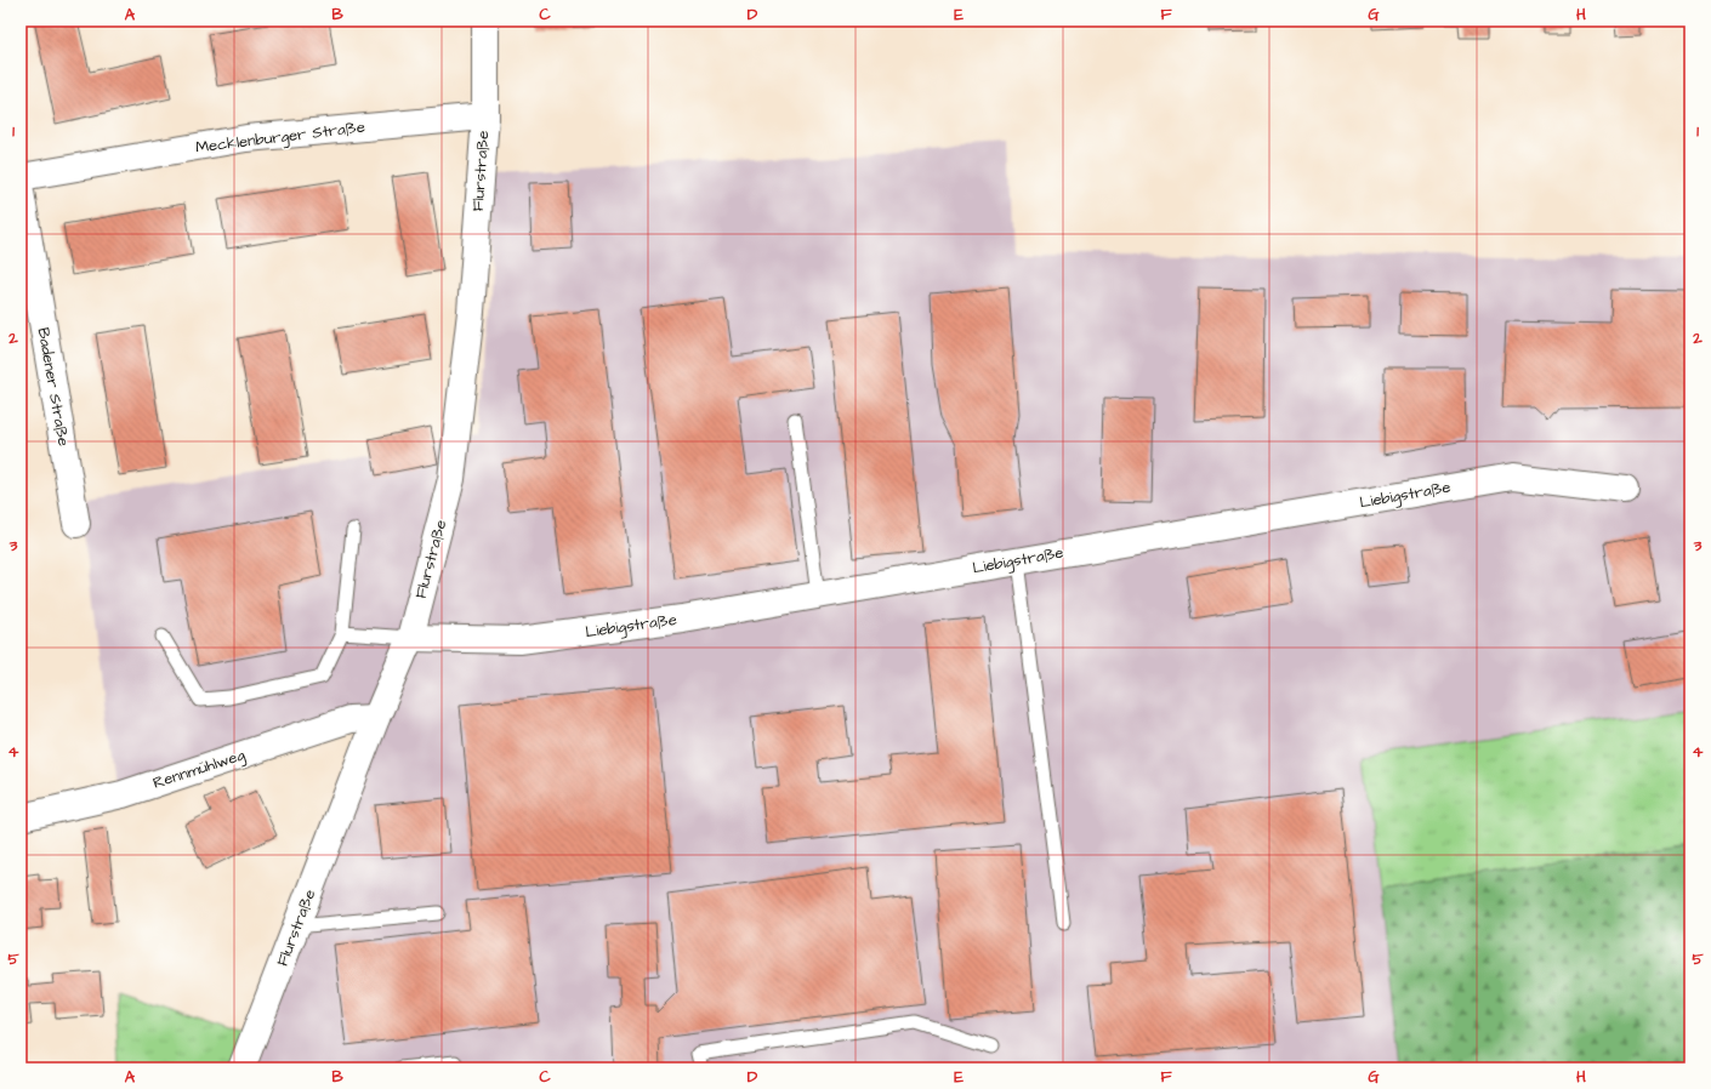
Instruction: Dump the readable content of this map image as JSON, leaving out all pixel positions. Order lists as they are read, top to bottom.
{
  "streets": {
    "street": [
      "Mecklenburger Straße",
      "Flurstraße",
      "Badener Straße",
      "Liebigstraße",
      "Rennmühlweg"
    ]
  },
  "crossings": [
    ["Mecklenburger Straße", "Flurstraße"],
    ["Flurstraße", "Liebigstraße"],
    ["Flurstraße", "Rennmühlweg"]
  ],
  "grid": {
    "columns": [
      "A",
      "B",
      "C",
      "D",
      "E",
      "F",
      "G",
      "H"
    ],
    "rows": [
      "1",
      "2",
      "3",
      "4",
      "5"
    ]
  }
}
